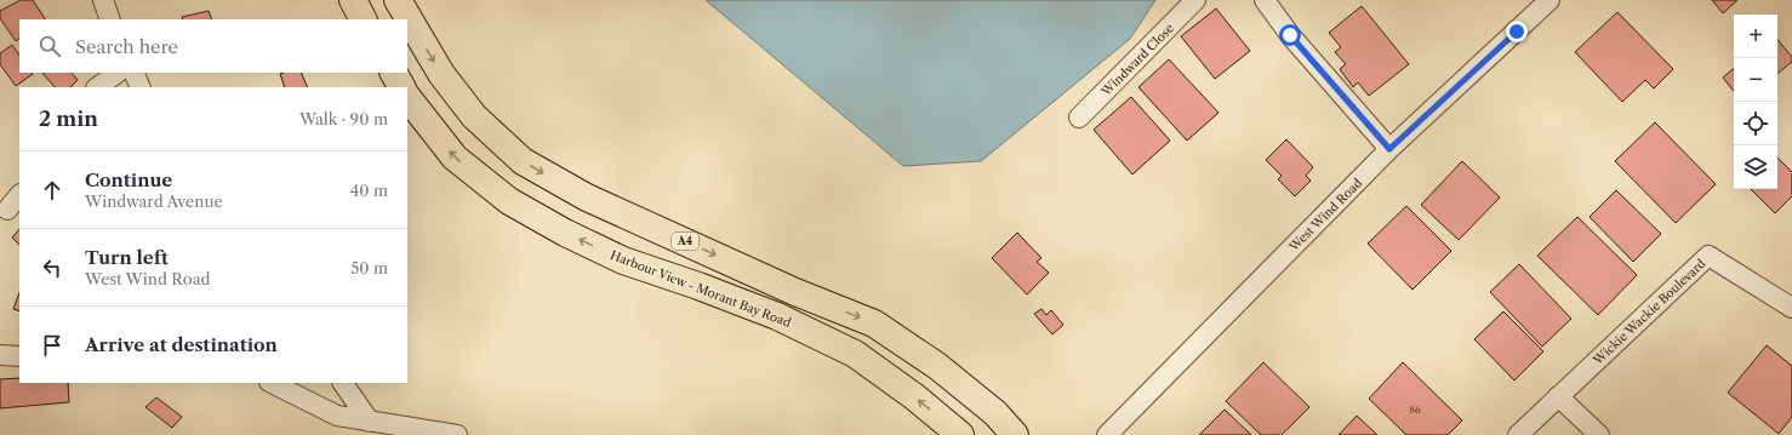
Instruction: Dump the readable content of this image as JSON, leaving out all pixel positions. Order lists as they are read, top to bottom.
{
  "streets": {
    "highway": ["A4", "Harbour View - Morant Bay Road"],
    "street": ["Windward Close", "West Wind Road", "Wickie Wackie Boulevard"]
  },
  "house_numbers": ["86"],
  "page": {
    "map_buttons": ["+", "−"],
    "search": "Search here",
    "heading": ["2 min", "Walk · 90 m"],
    "list": [
      ["Continue", "Windward Avenue", "40 m"],
      ["Turn left", "West Wind Road", "50 m"],
      "Arrive at destination"
    ]
  }
}
